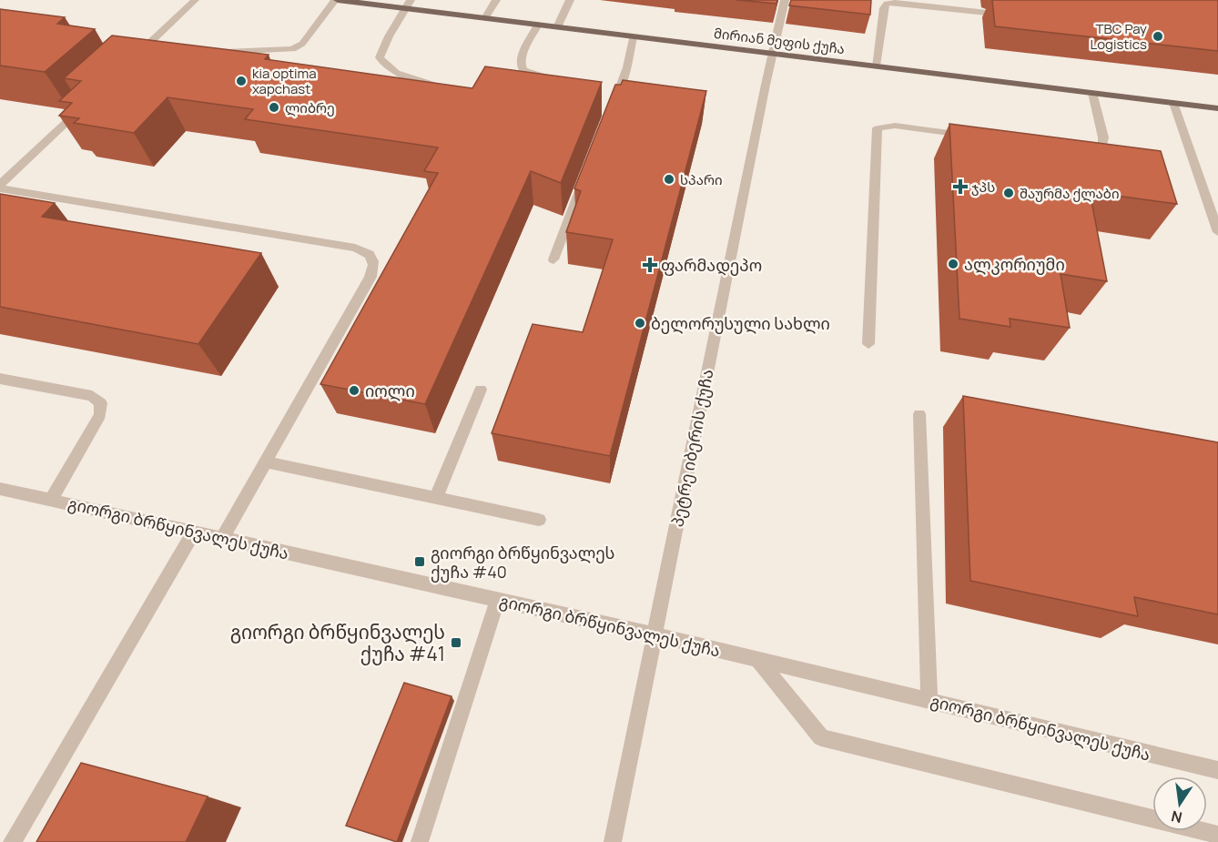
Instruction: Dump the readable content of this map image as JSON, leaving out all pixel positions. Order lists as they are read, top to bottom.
{
  "streets": {
    "main road": ["მირიან მეფის ქუჩა"],
    "street": ["პეტრე იბერის ქუჩა", "გიორგი ბრწყინვალეს ქუჩა"]
  },
  "crossings": [
    ["მირიან მეფის ქუჩა", "პეტრე იბერის ქუჩა"],
    ["პეტრე იბერის ქუჩა", "გიორგი ბრწყინვალეს ქუჩა"]
  ],
  "places": {
    "other": [
      "TBC Pay Logistics",
      "kia optima xapchast",
      "ლიბრე",
      "სპარი",
      "შაურმა ქლაბი",
      "ალკორიუმი",
      "ბელორუსული სახლი",
      "იოლი"
    ],
    "health": ["ჯპს", "ფარმადეპო"],
    "transit": ["გიორგი ბრწყინვალეს ქუჩა #40", "გიორგი ბრწყინვალეს ქუჩა #41"]
  },
  "north": "bottom"
}
